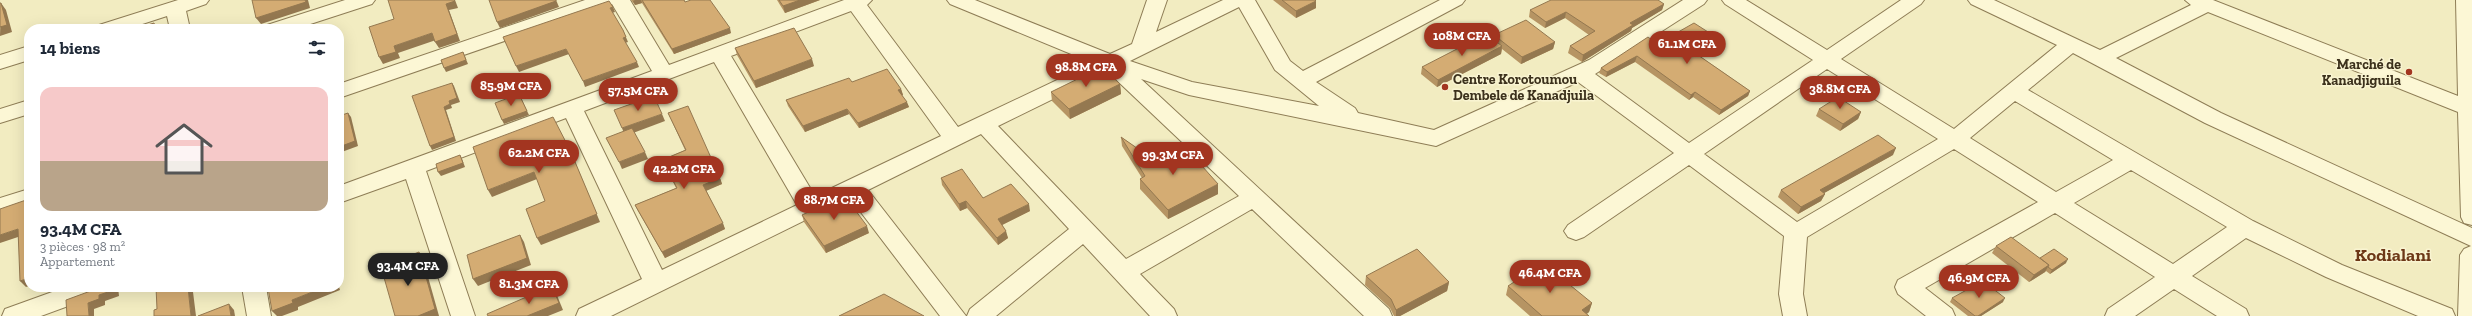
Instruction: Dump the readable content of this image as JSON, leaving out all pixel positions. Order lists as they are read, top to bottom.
{
  "districts": ["Kodialani"],
  "places": ["Marché de Kanadjiguila", "Centre Korotoumou Dembele de Kanadjuila"],
  "page": {
    "price": [
      "108M CFA",
      "61.1M CFA",
      "98.8M CFA",
      "85.9M CFA",
      "38.8M CFA",
      "57.5M CFA",
      "62.2M CFA",
      "99.3M CFA",
      "42.2M CFA",
      "88.7M CFA",
      "93.4M CFA",
      "46.4M CFA",
      "46.9M CFA",
      "81.3M CFA"
    ],
    "heading": "14 biens",
    "list": [
      {
        "name": "93.4M CFA",
        "note": "3 pièces · 98 m² · Appartement"
      }
    ]
  }
}
